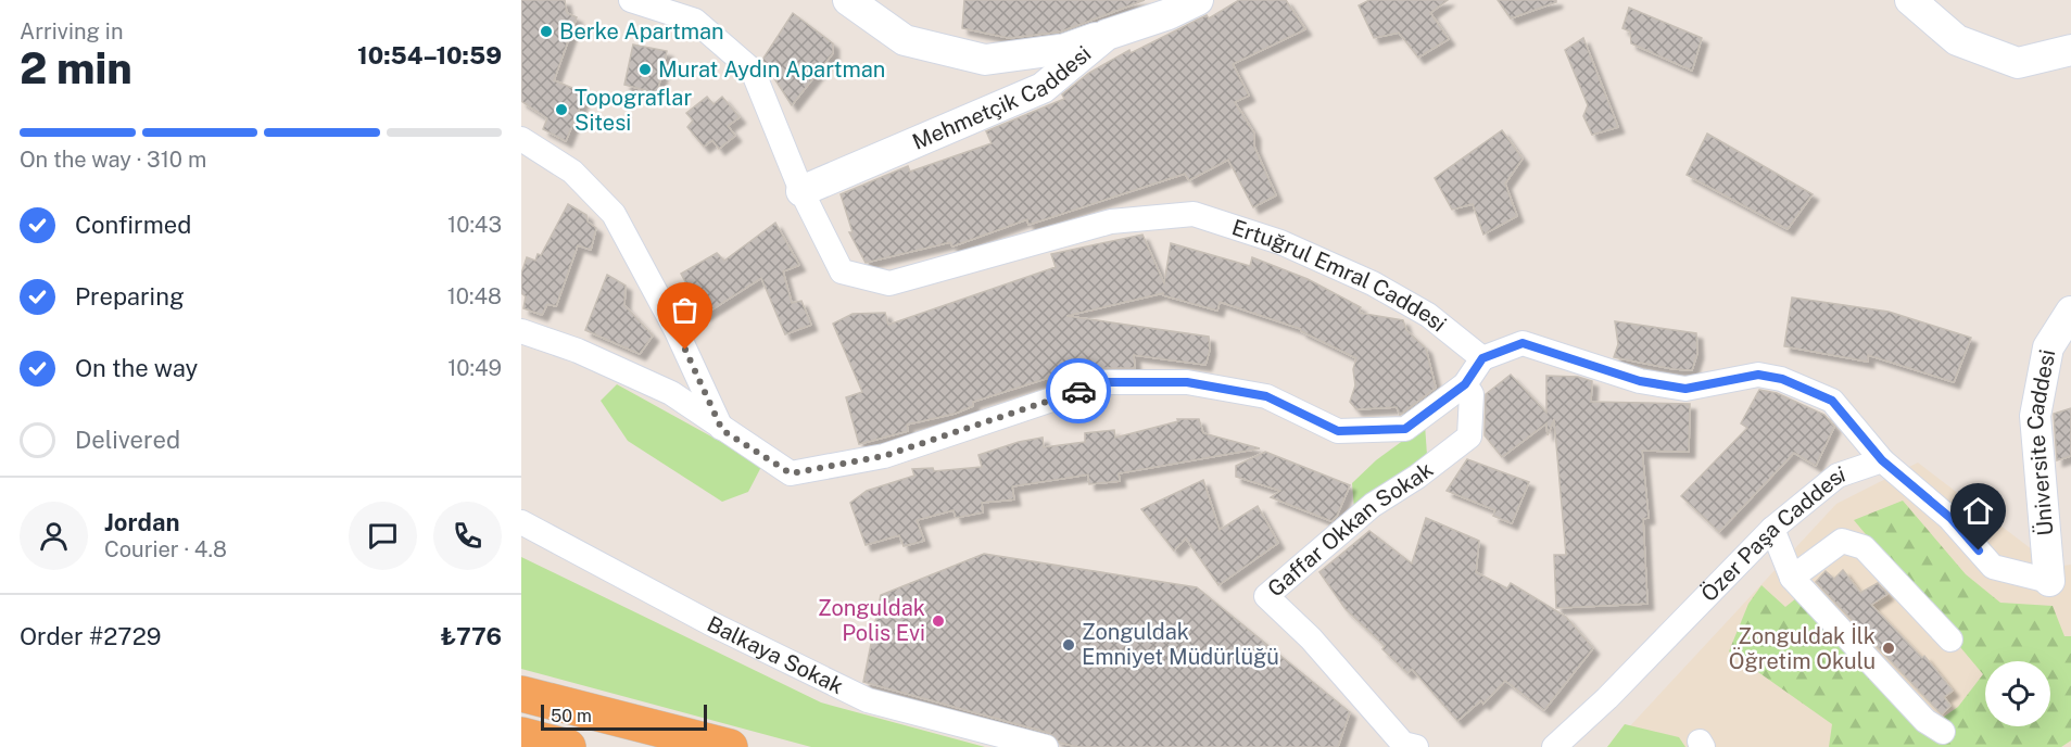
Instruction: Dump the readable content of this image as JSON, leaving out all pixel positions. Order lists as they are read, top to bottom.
{
  "streets": {
    "street": [
      "Mehmetçik Caddesi",
      "Ertuğrul Emral Caddesi",
      "Üniversite Caddesi",
      "Gaffar Okkan Sokak",
      "Özer Paşa Caddesi",
      "Balkaya Sokak"
    ]
  },
  "crossings": [
    ["Mehmetçik Caddesi", "Ertuğrul Emral Caddesi"]
  ],
  "places": [
    "Berke Apartman",
    "Murat Aydın Apartman",
    "Topograflar Sitesi",
    "Zonguldak Polis Evi",
    "Zonguldak Emniyet Müdürlüğü",
    "Zonguldak İlk Öğretim Okulu"
  ],
  "scale_bar": "50 m",
  "page": {
    "heading": ["2 min", "Arriving in", "10:54–10:59"],
    "panel": [
      "Jordan",
      "Courier · 4.8",
      "Order #2729",
      "₺776"
    ],
    "bar": "On the way · 310 m",
    "list": [
      ["Confirmed", "10:43"],
      ["Preparing", "10:48"],
      ["On the way", "10:49"],
      "Delivered"
    ],
    "scale": "50 m"
  }
}
